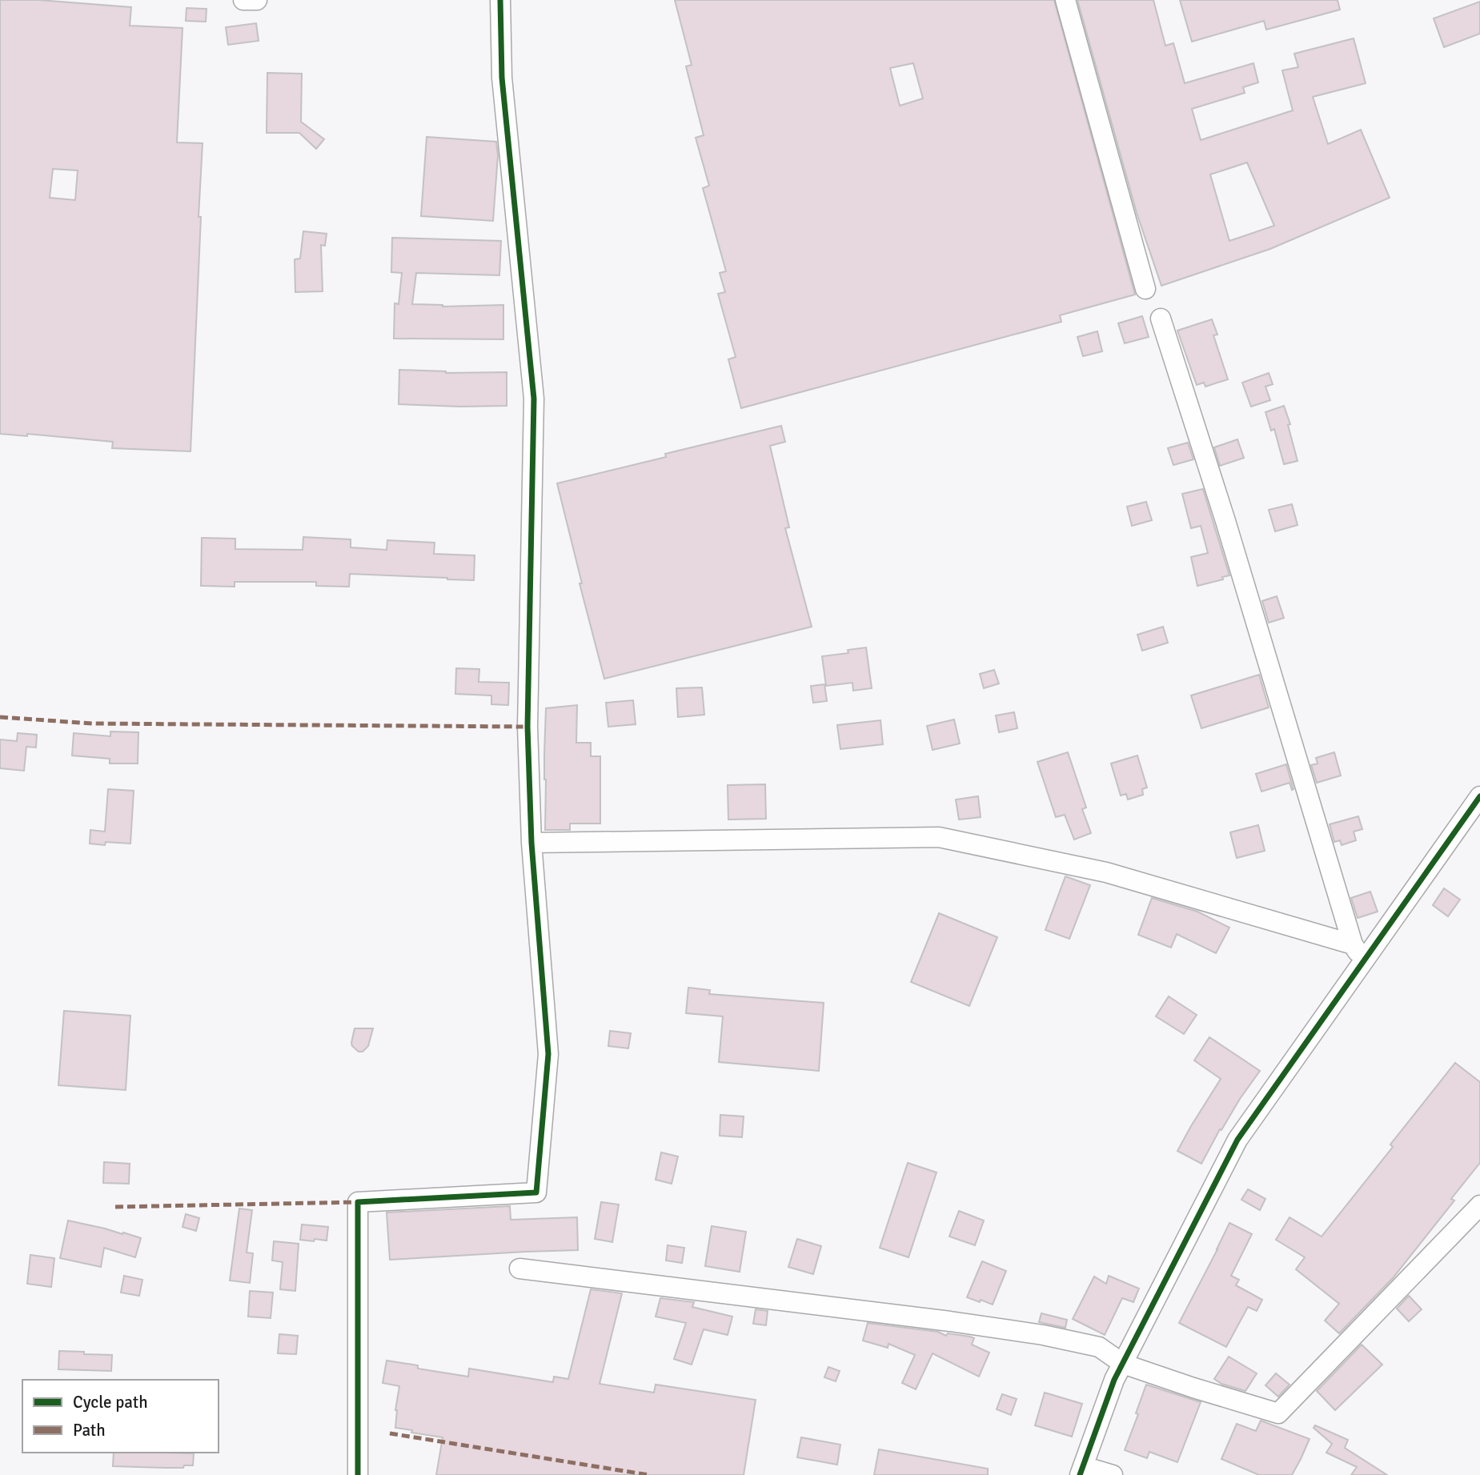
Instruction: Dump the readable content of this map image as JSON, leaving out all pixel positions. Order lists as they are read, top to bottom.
{
  "legend": ["Cycle path", "Path"]
}
